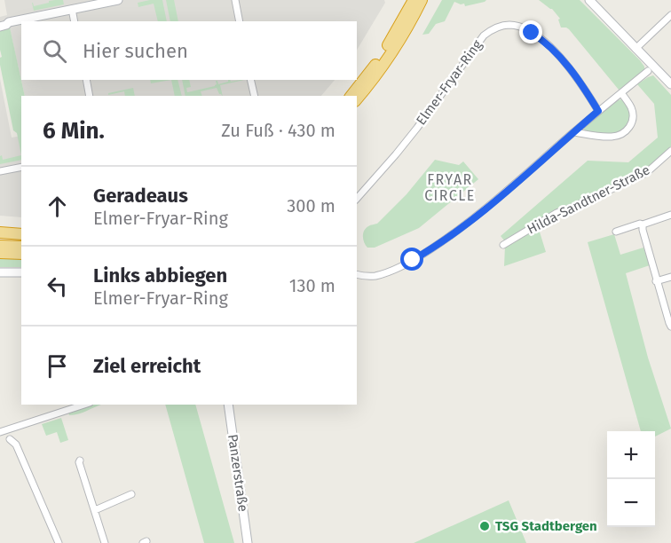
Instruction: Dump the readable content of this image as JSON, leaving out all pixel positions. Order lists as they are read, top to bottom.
{
  "streets": {
    "street": ["Elmer-Fryar-Ring", "Hilda-Sandtner-Straße", "Panzerstraße"]
  },
  "districts": ["FRYAR CIRCLE"],
  "places": ["TSG Stadtbergen"],
  "page": {
    "search": "Hier suchen",
    "heading": ["6 Min.", "Zu Fuß · 430 m"],
    "list": [
      ["Geradeaus", "Elmer-Fryar-Ring", "300 m"],
      ["Links abbiegen", "Elmer-Fryar-Ring", "130 m"],
      "Ziel erreicht"
    ],
    "map_buttons": ["+", "−"]
  }
}
